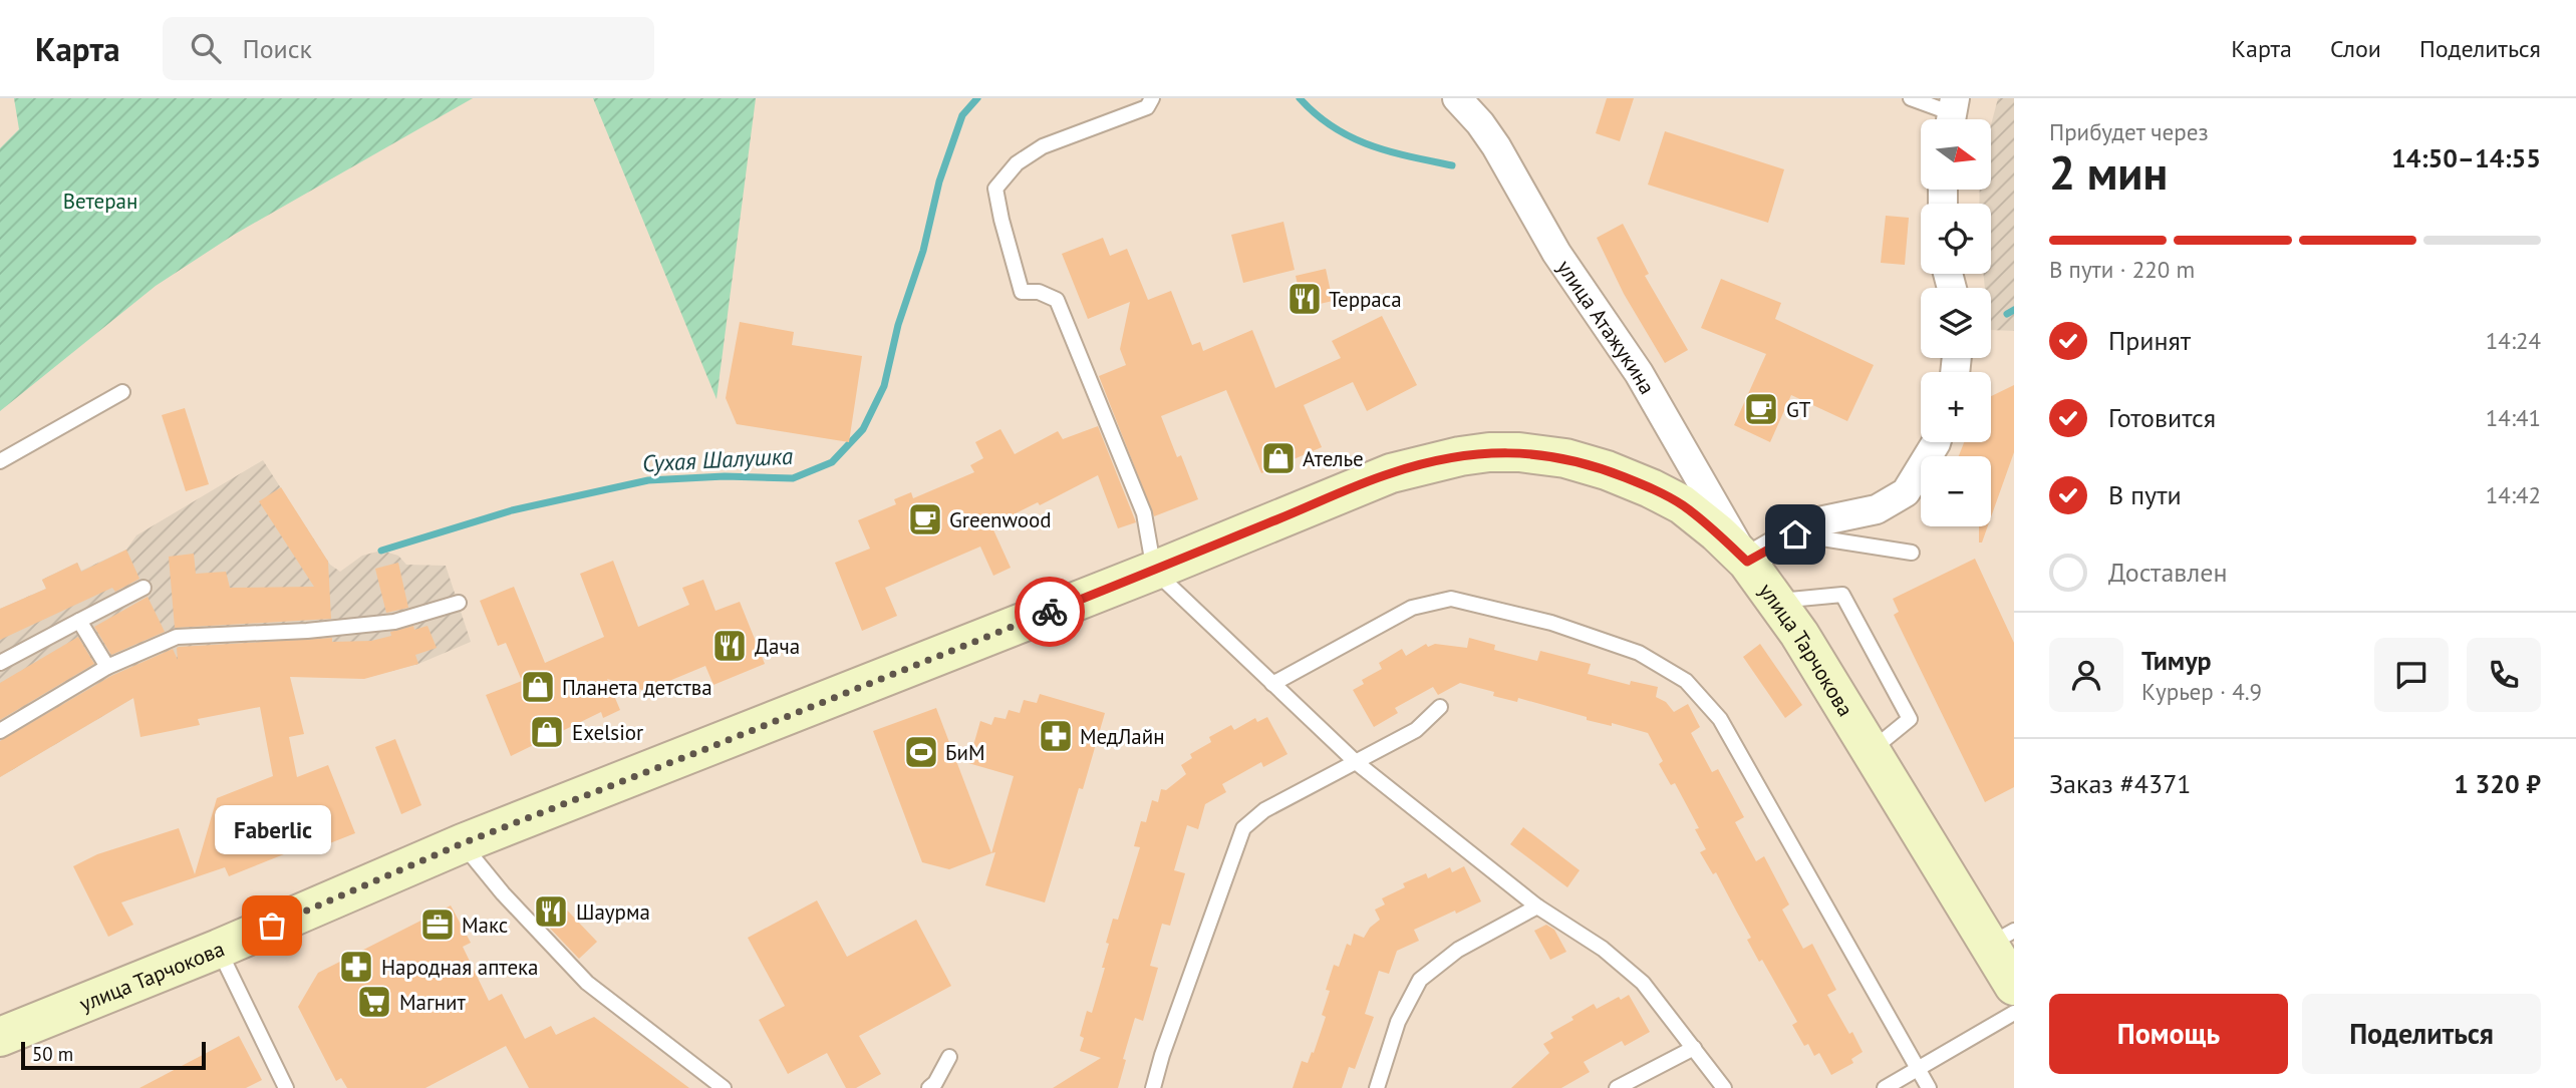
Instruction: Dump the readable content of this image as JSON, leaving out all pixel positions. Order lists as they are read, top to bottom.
{
  "streets": {
    "main road": ["улица Тарчокова"],
    "street": ["улица Атажукина"]
  },
  "crossings": [
    ["улица Атажукина", "улица Тарчокова"]
  ],
  "water": ["Сухая Шалушка"],
  "parks": ["Ветеран"],
  "places": {
    "restaurant": ["Терраса", "Дача", "Шаурма"],
    "cafe": ["GT", "Greenwood"],
    "shop": ["Ателье", "Планета детства", "Exelsior"],
    "pharmacy": ["МедЛайн", "Народная аптека"],
    "sports": ["БиМ"],
    "office": ["Макс"],
    "other": ["Faberlic"],
    "supermarket": ["Магнит"]
  },
  "scale_bar": "50 m",
  "north": "right",
  "page": {
    "header": "Карта",
    "search": "Поиск",
    "nav": ["Карта", "Слои", "Поделиться"],
    "heading": ["2 мин", "Прибудет через", "14:50–14:55"],
    "panel": [
      "Тимур",
      "Курьер · 4.9",
      "Заказ #4371",
      "1 320 ₽"
    ],
    "map_buttons": ["+", "−"],
    "bar": "В пути · 220 m",
    "list": [
      ["Принят", "14:24"],
      ["Готовится", "14:41"],
      ["В пути", "14:42"],
      "Доставлен"
    ],
    "bubble": "Faberlic",
    "buttons": ["Помощь", "Поделиться"],
    "scale": "50 m"
  }
}
